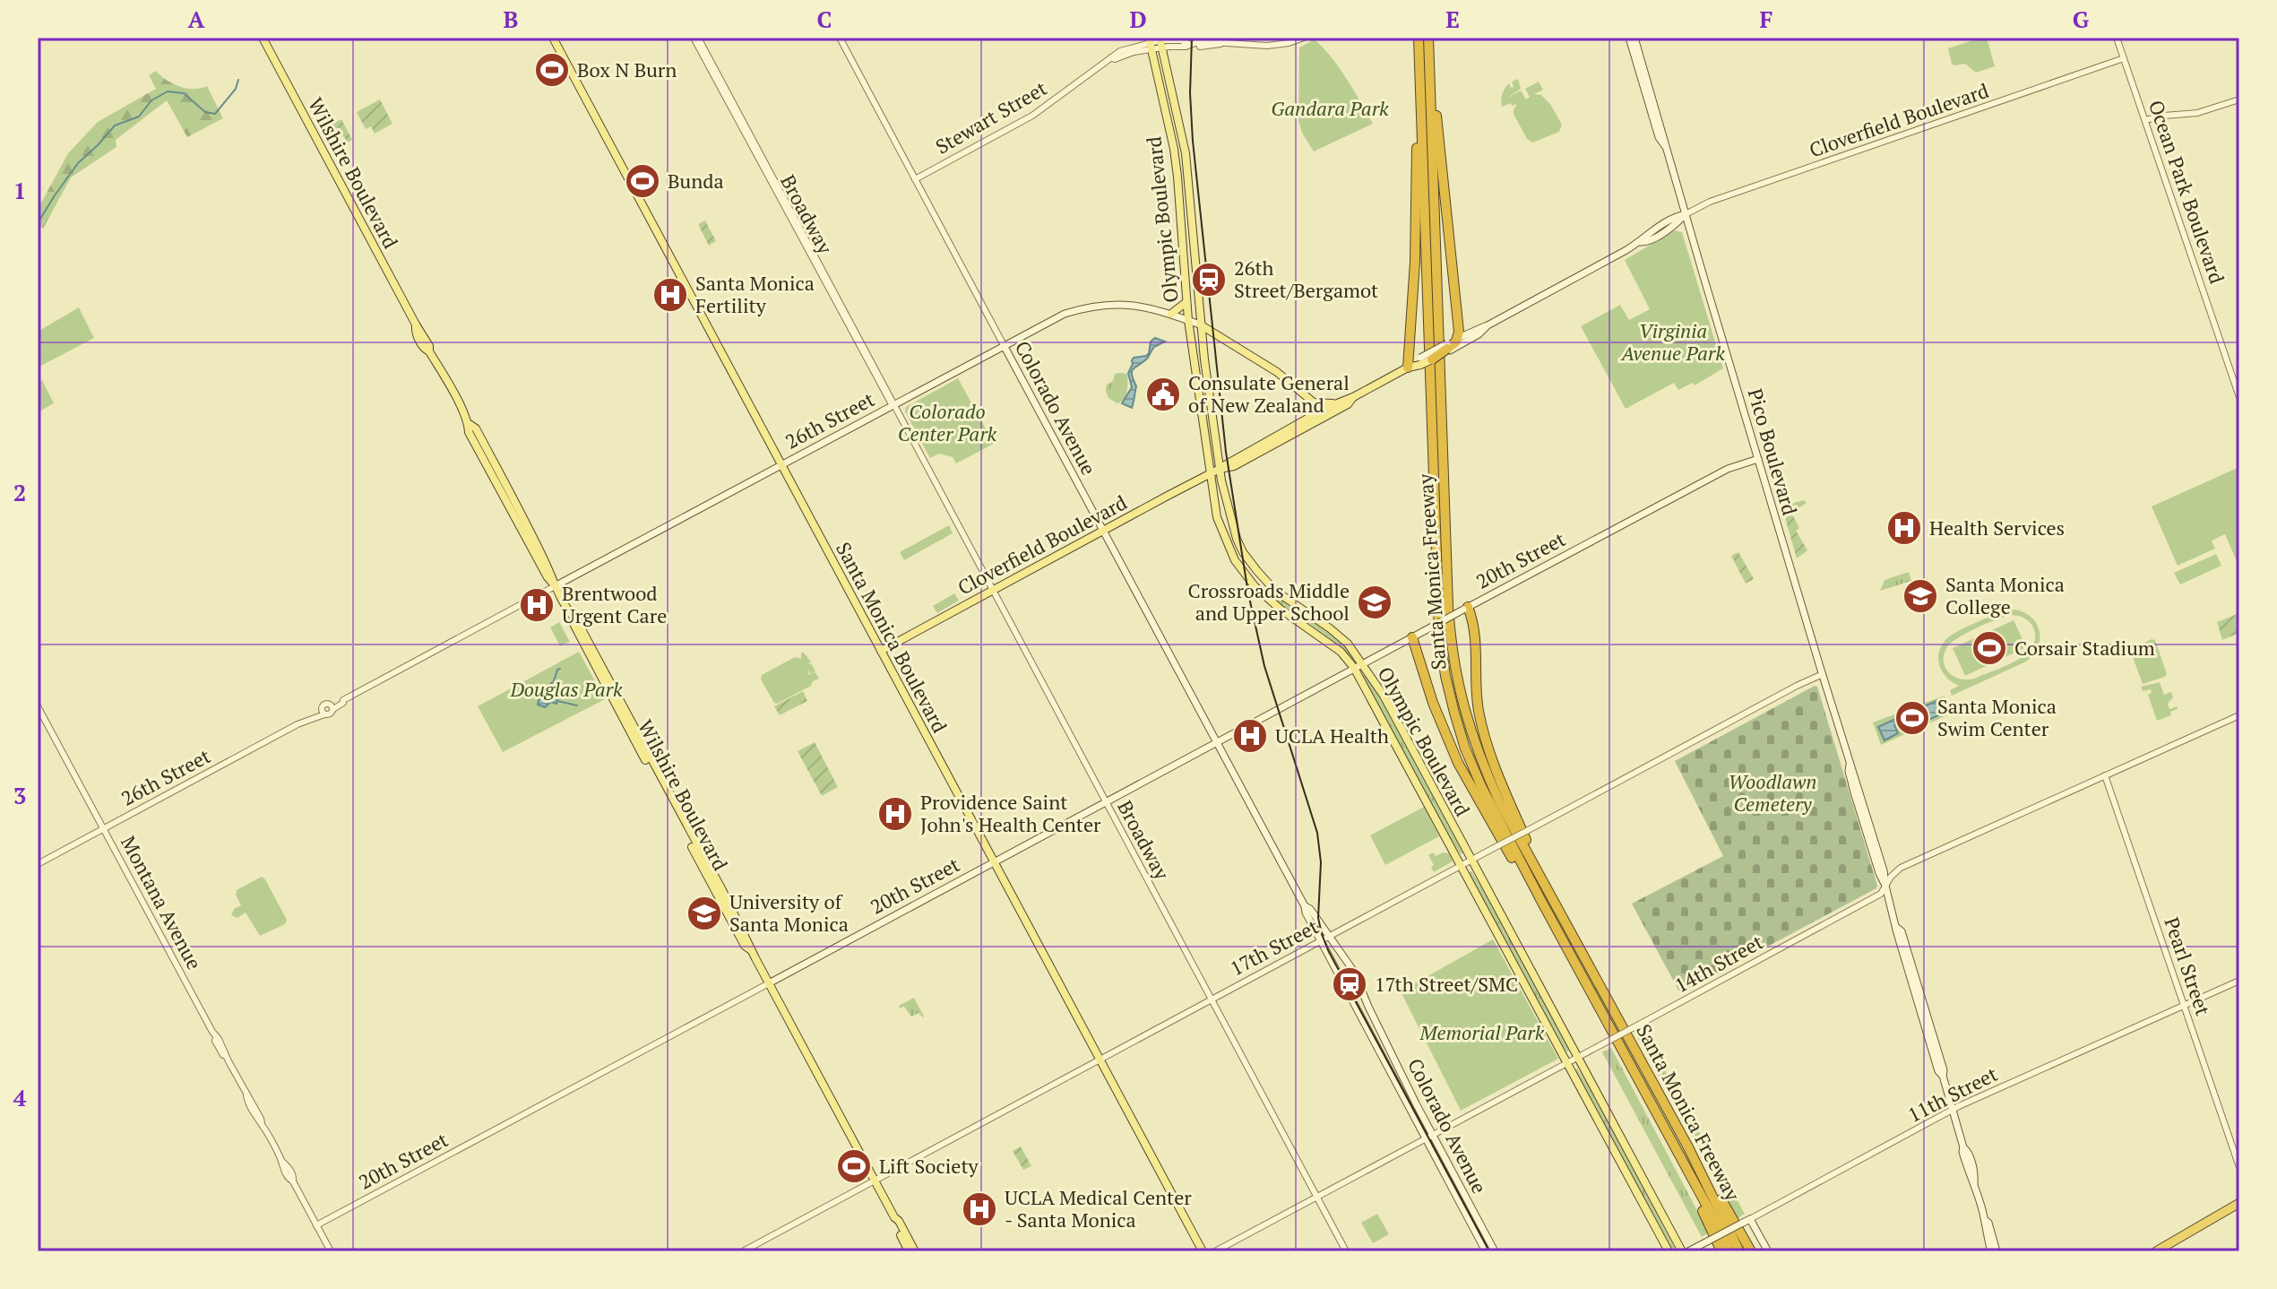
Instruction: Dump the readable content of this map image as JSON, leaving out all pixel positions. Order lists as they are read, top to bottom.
{
  "streets": {
    "highway": ["Santa Monica Freeway"],
    "main road": [
      "Cloverfield Boulevard",
      "Wilshire Boulevard",
      "Olympic Boulevard",
      "Colorado Avenue",
      "26th Street",
      "Pico Boulevard",
      "20th Street",
      "Santa Monica Boulevard",
      "11th Street"
    ],
    "street": [
      "Stewart Street",
      "Ocean Park Boulevard",
      "Broadway",
      "Montana Avenue",
      "17th Street",
      "14th Street",
      "Pearl Street"
    ]
  },
  "crossings": [
    ["Stewart Street", "Olympic Boulevard"],
    ["Stewart Street", "Colorado Avenue"],
    ["Cloverfield Boulevard", "Ocean Park Boulevard"],
    ["Cloverfield Boulevard", "Broadway"],
    ["Cloverfield Boulevard", "Olympic Boulevard"],
    ["Cloverfield Boulevard", "Colorado Avenue"],
    ["Cloverfield Boulevard", "26th Street"],
    ["Cloverfield Boulevard", "Pico Boulevard"],
    ["Cloverfield Boulevard", "Santa Monica Boulevard"],
    ["Wilshire Boulevard", "26th Street"],
    ["Wilshire Boulevard", "20th Street"],
    ["Wilshire Boulevard", "17th Street"],
    ["Broadway", "26th Street"],
    ["Broadway", "20th Street"],
    ["Broadway", "17th Street"],
    ["Broadway", "14th Street"],
    ["Olympic Boulevard", "26th Street"],
    ["Olympic Boulevard", "20th Street"],
    ["Olympic Boulevard", "17th Street"],
    ["Olympic Boulevard", "14th Street"],
    ["Colorado Avenue", "26th Street"],
    ["Colorado Avenue", "20th Street"],
    ["Colorado Avenue", "17th Street"],
    ["Colorado Avenue", "14th Street"],
    ["26th Street", "Santa Monica Boulevard"],
    ["26th Street", "Montana Avenue"],
    ["Pico Boulevard", "20th Street"],
    ["Pico Boulevard", "17th Street"],
    ["Pico Boulevard", "14th Street"],
    ["Pico Boulevard", "11th Street"],
    ["20th Street", "Santa Monica Boulevard"],
    ["20th Street", "Montana Avenue"],
    ["Santa Monica Boulevard", "17th Street"],
    ["14th Street", "Pearl Street"],
    ["Pearl Street", "11th Street"]
  ],
  "parks": [
    "Gandara Park",
    "Virginia Avenue Park",
    "Colorado Center Park",
    "Douglas Park",
    "Woodlawn Cemetery",
    "Memorial Park"
  ],
  "places": {
    "sports": [
      "Box N Burn",
      "Bunda",
      "Corsair Stadium",
      "Santa Monica Swim Center",
      "Lift Society"
    ],
    "station": ["26th Street/Bergamot", "17th Street/SMC"],
    "hospital": [
      "Santa Monica Fertility",
      "Health Services",
      "Brentwood Urgent Care",
      "UCLA Health",
      "Providence Saint John's Health Center",
      "UCLA Medical Center - Santa Monica"
    ],
    "public building": ["Consulate General of New Zealand"],
    "school or university": ["Santa Monica College", "Crossroads Middle and Upper School", "University of Santa Monica"]
  },
  "grid": {
    "columns": [
      "A",
      "B",
      "C",
      "D",
      "E",
      "F",
      "G"
    ],
    "rows": [
      "1",
      "2",
      "3",
      "4"
    ]
  }
}
